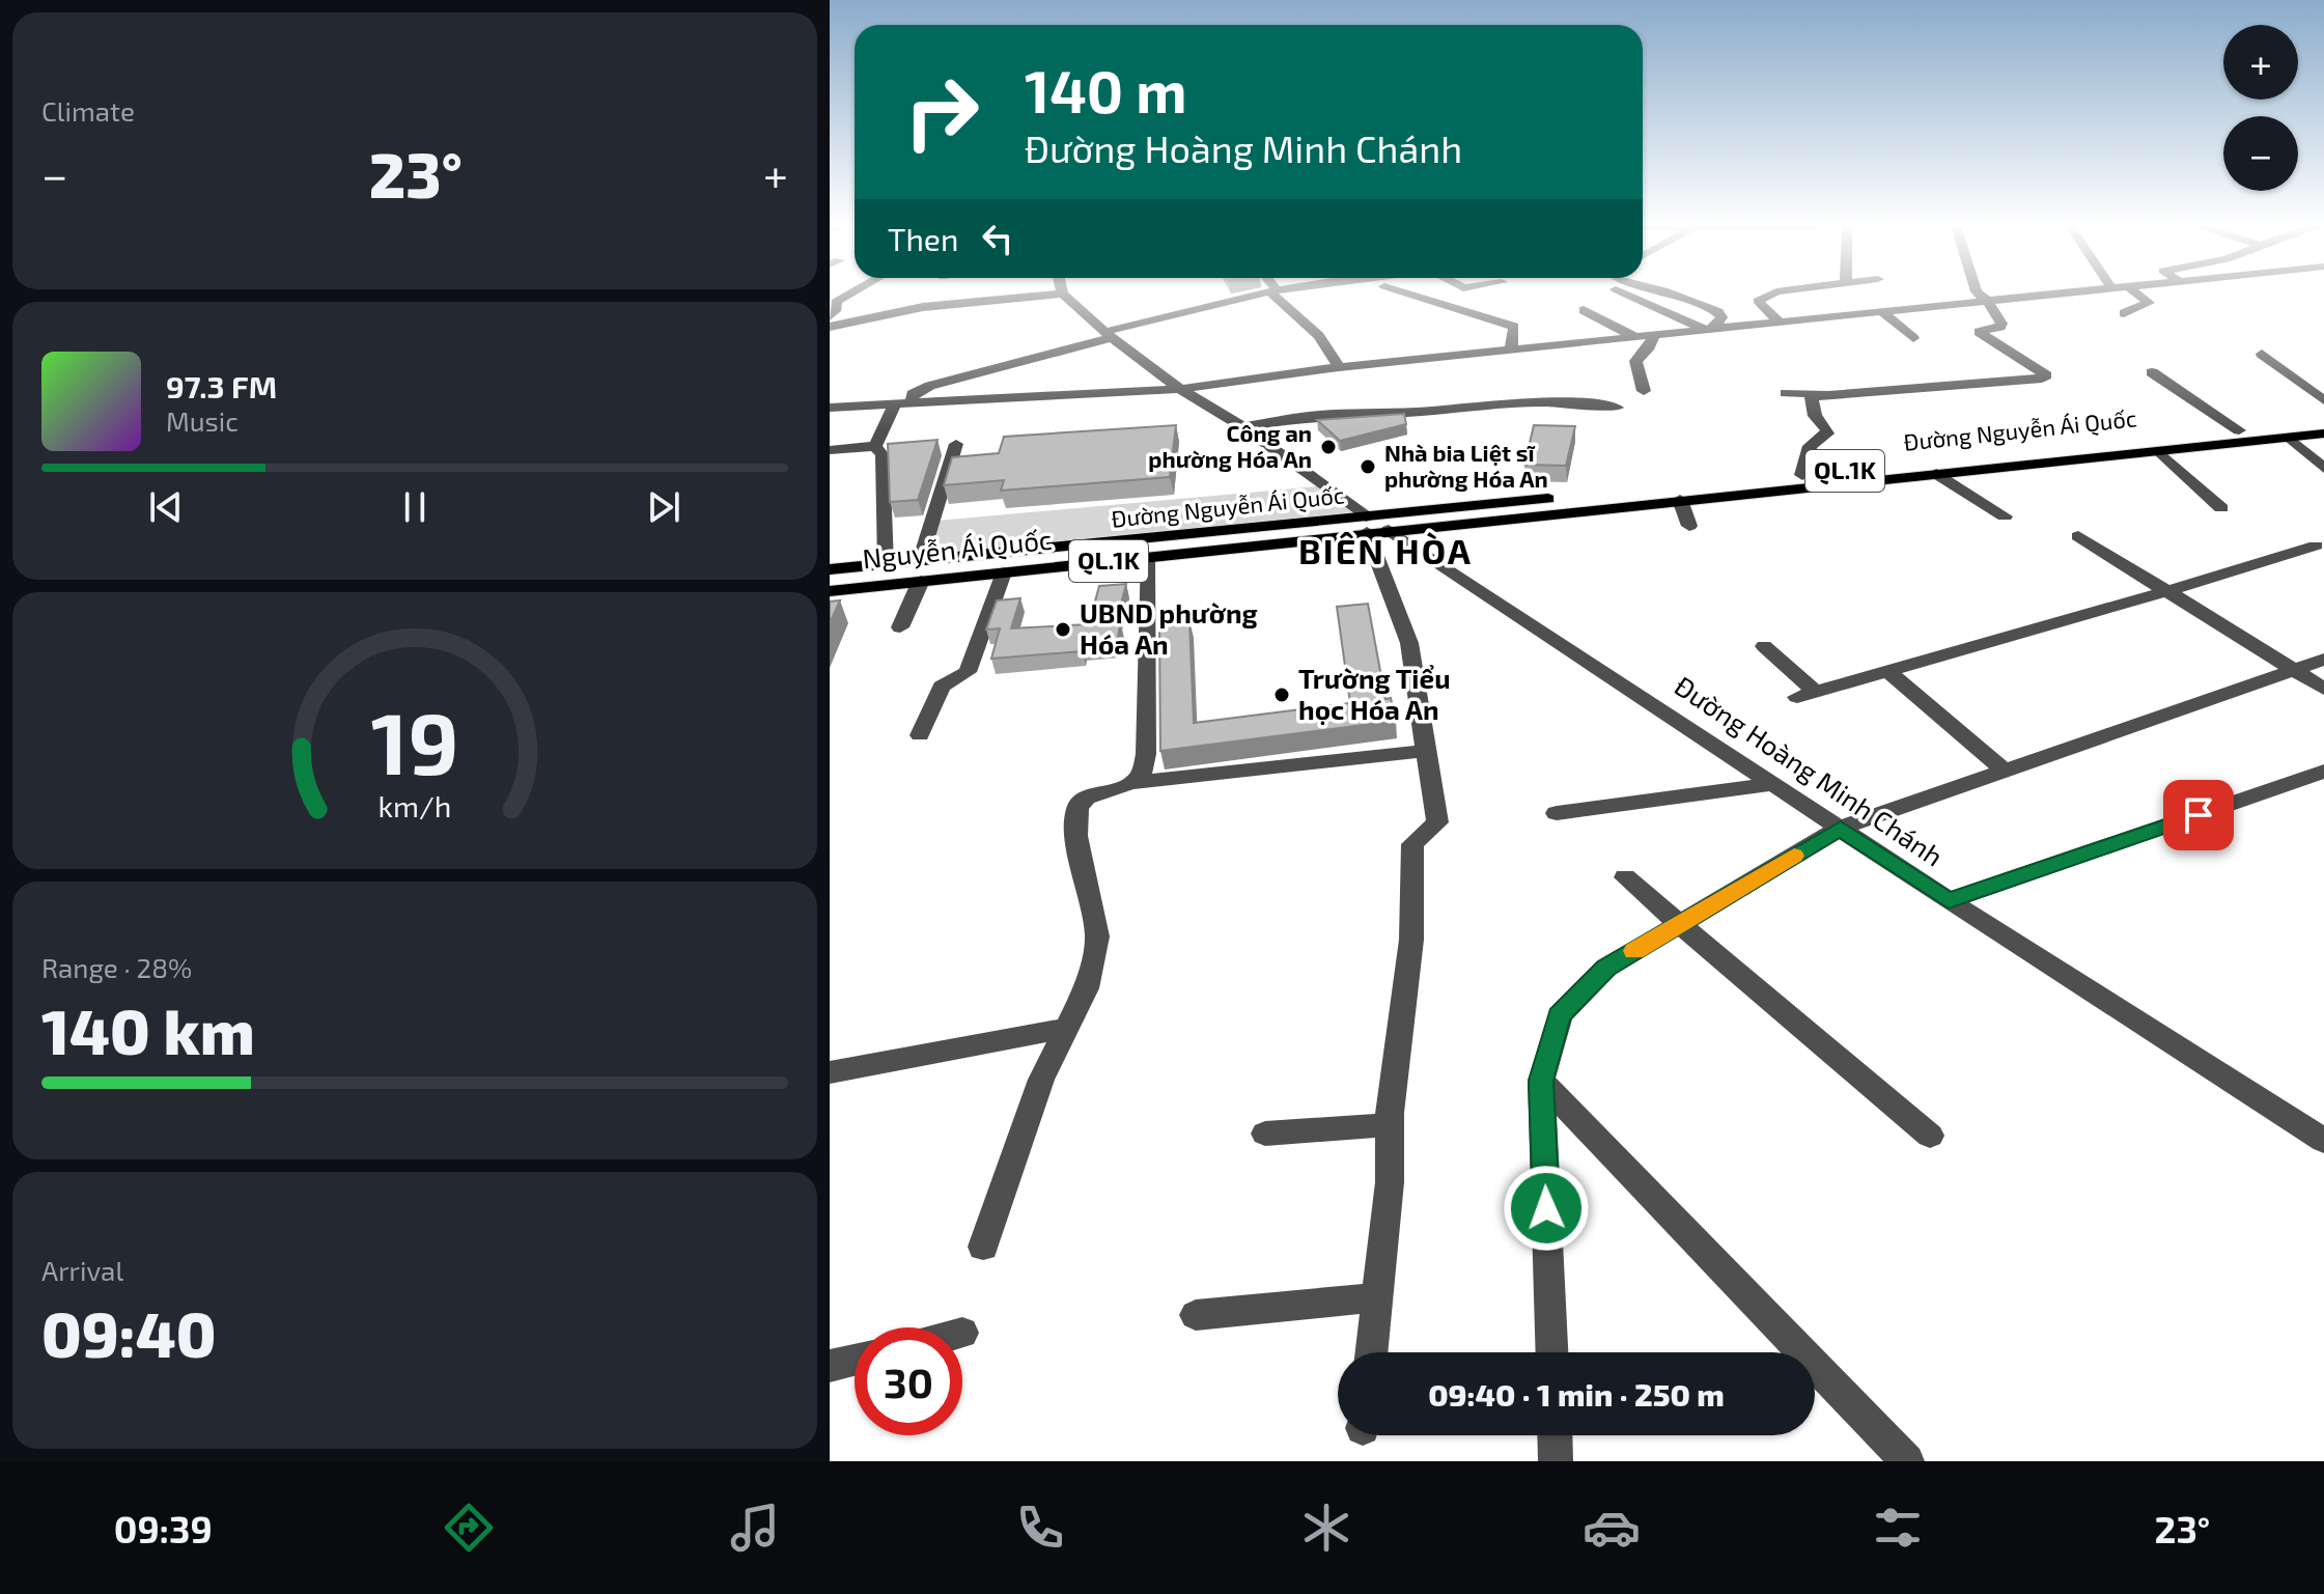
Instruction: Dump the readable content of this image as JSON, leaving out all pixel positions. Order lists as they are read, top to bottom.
{
  "streets": {
    "main road": ["Đường Nguyễn Ái Quốc", "QL.1K", "Nguyễn Ái Quốc"],
    "street": ["Đường Hoàng Minh Chánh"]
  },
  "crossings": [
    ["Đường Nguyễn Ái Quốc", "Nguyễn Ái Quốc"],
    ["Đường Nguyễn Ái Quốc", "Đường Hoàng Minh Chánh"],
    ["Nguyễn Ái Quốc", "Đường Hoàng Minh Chánh"]
  ],
  "districts": ["BIÊN HÒA"],
  "places": [
    "Công an phường Hóa An",
    "Nhà bia Liệt sĩ phường Hóa An",
    "UBND phường Hóa An",
    "Trường Tiểu học Hóa An"
  ],
  "page": {
    "tile": [
      "Climate",
      ["Range · 28%", "140 km"],
      ["Arrival", "09:40"]
    ],
    "map_buttons": ["+", "−"],
    "turn": ["140 m", "Đường Hoàng Minh Chánh"],
    "heat": ["−", "23°", "+"],
    "then": "Then",
    "song": ["97.3 FM", "Music"],
    "limit": "30",
    "trip": "09:40 · 1 min · 250 m",
    "tabs": ["09:39", "23°"],
    "gauge": ["19", "km/h"]
  }
}
